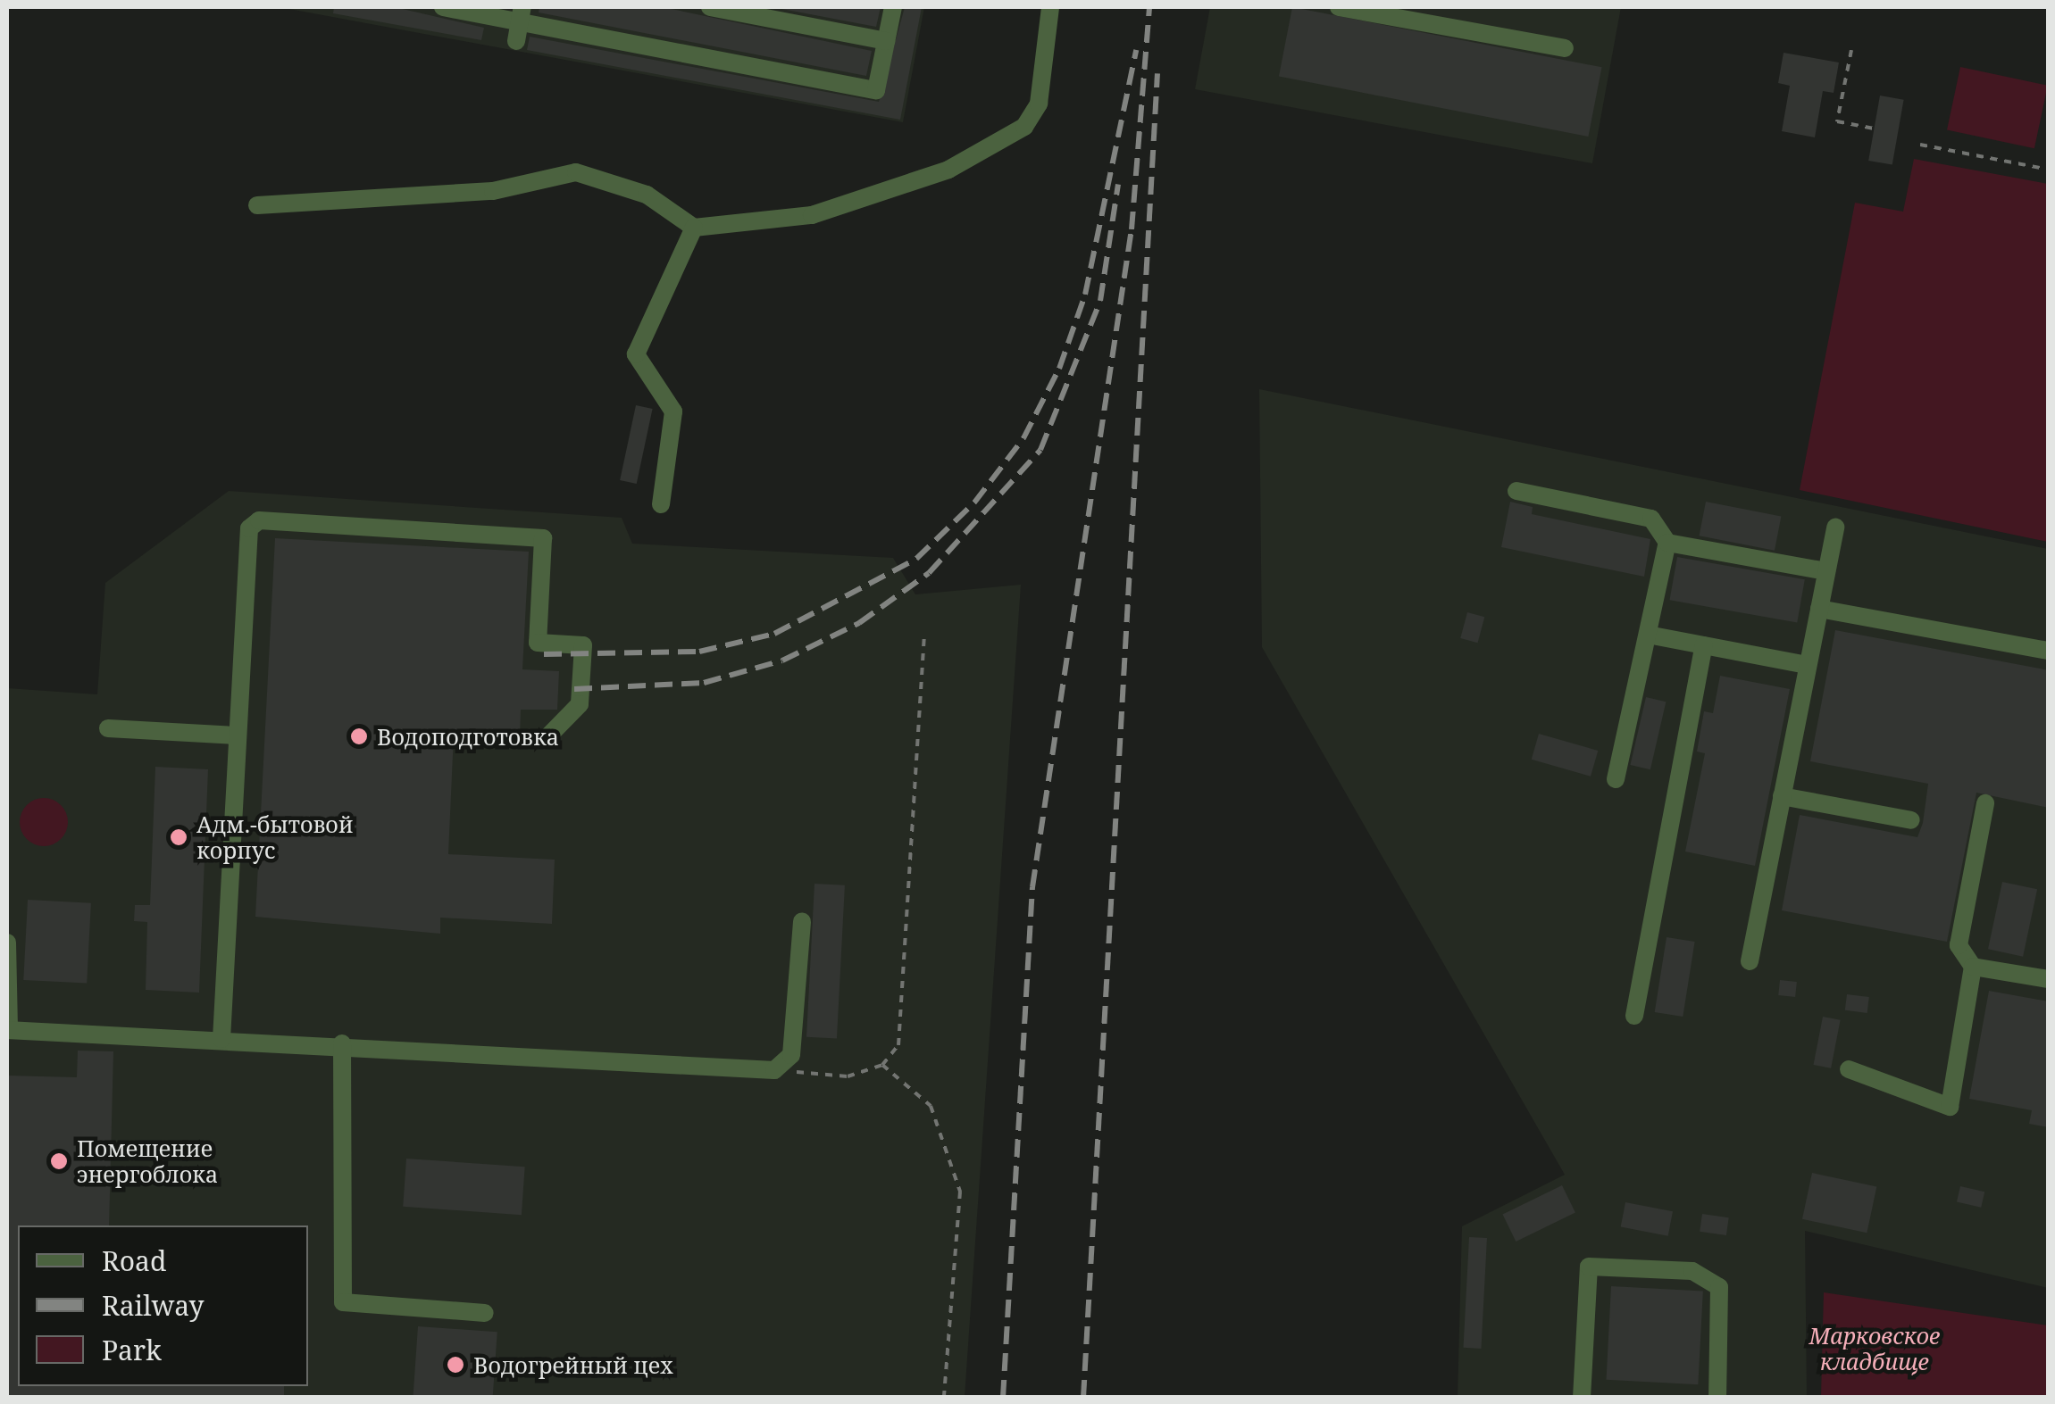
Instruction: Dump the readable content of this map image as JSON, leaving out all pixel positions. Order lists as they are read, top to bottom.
{
  "parks": ["Марковское кладбище"],
  "places": [
    "Водоподготовка",
    "Адм.-бытовой корпус",
    "Помещение энергоблока",
    "Водогрейный цех"
  ],
  "legend": ["Road", "Railway", "Park"]
}
